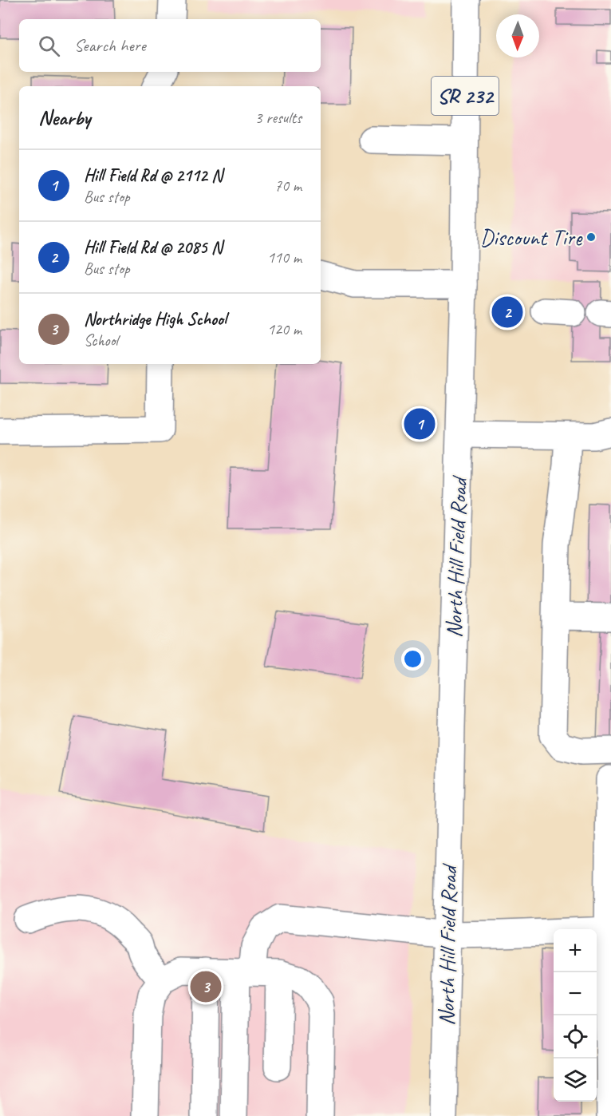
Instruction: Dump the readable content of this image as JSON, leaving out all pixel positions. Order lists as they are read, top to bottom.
{
  "streets": {
    "main road": ["SR 232", "North Hill Field Road"]
  },
  "places": ["Discount Tire"],
  "north": "bottom",
  "page": {
    "search": "Search here",
    "heading": ["Nearby", "3 results"],
    "list": [
      {
        "mark": "1",
        "name": "Hill Field Rd @ 2112 N",
        "note": "Bus stop",
        "value": "70 m"
      },
      {
        "mark": "2",
        "name": "Hill Field Rd @ 2085 N",
        "note": "Bus stop",
        "value": "110 m"
      },
      {
        "mark": "3",
        "name": "Northridge High School",
        "note": "School",
        "value": "120 m"
      }
    ],
    "pins": ["2", "1", "3"],
    "map_buttons": ["+", "−"]
  }
}
